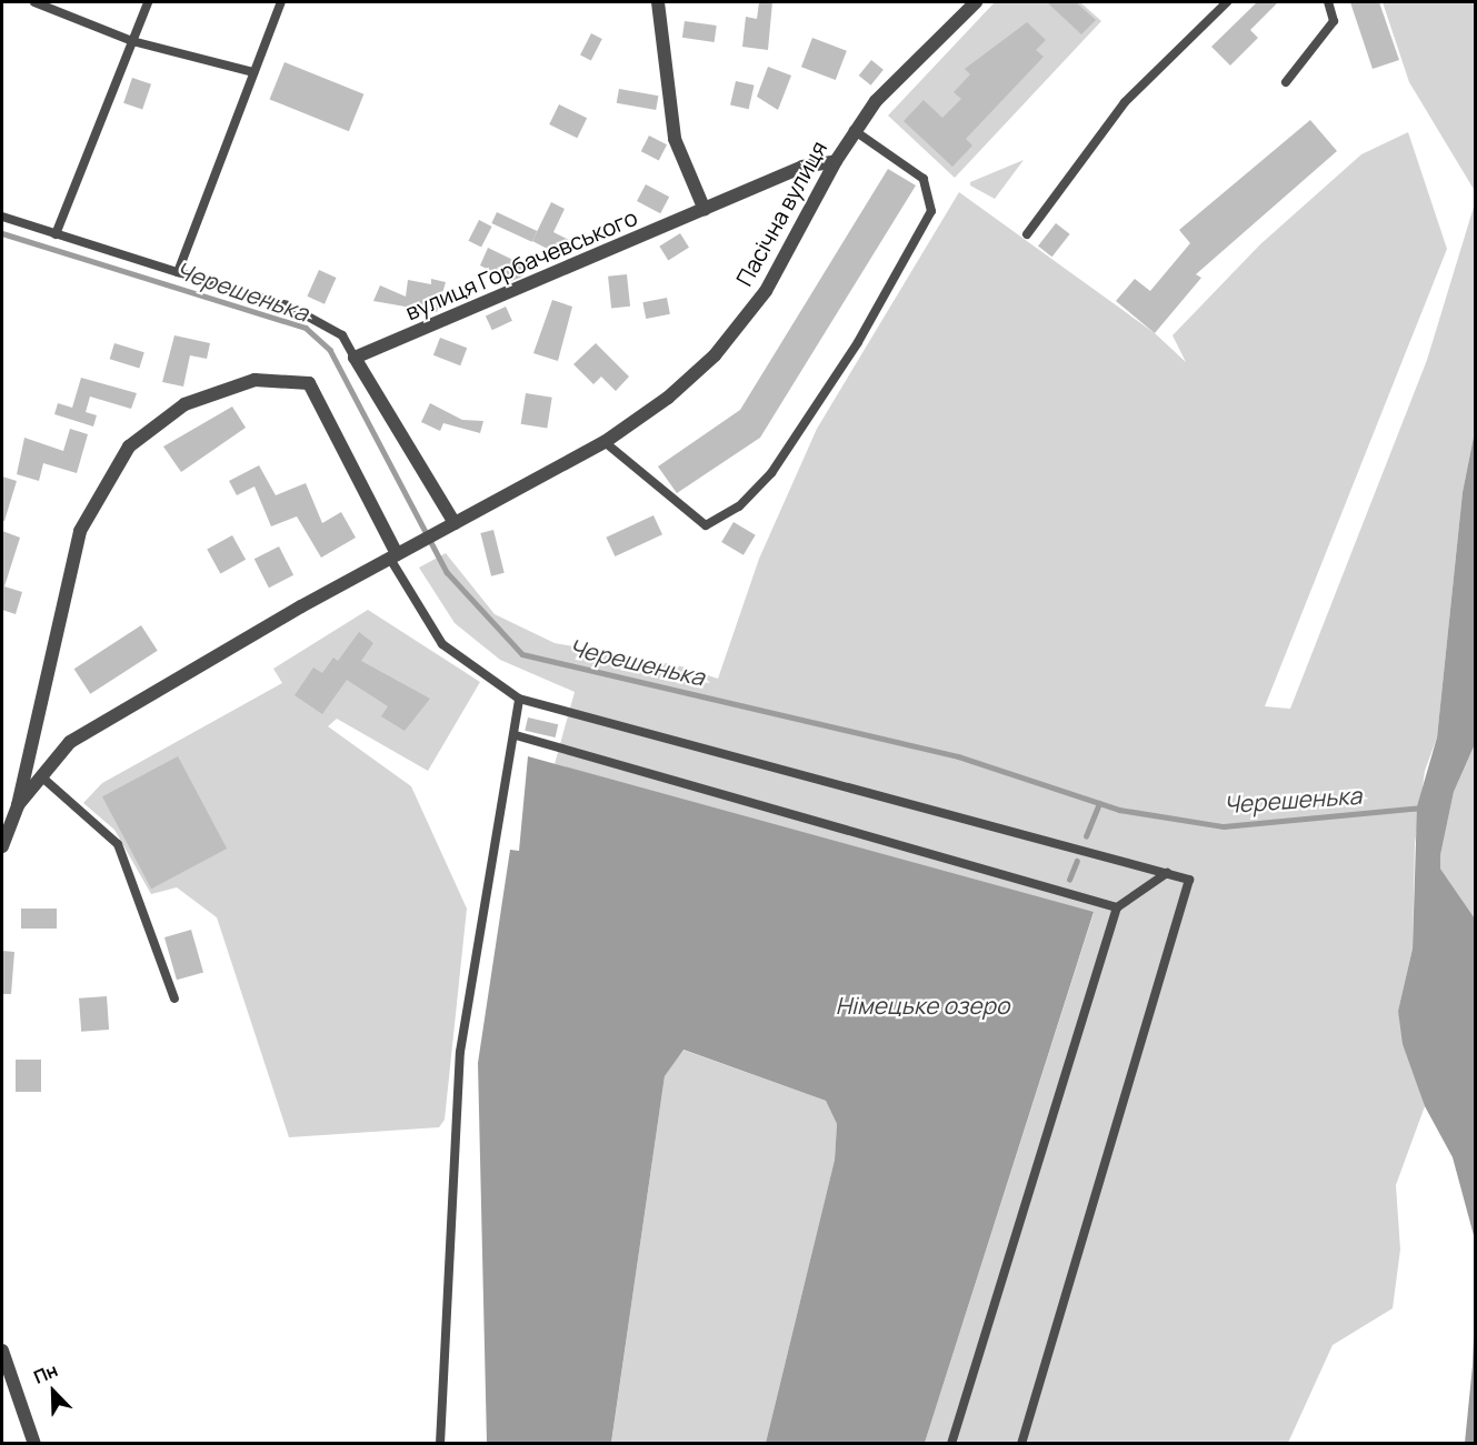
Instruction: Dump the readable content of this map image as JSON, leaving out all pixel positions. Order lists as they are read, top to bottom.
{
  "streets": {
    "street": ["Пасічна вулиця", "вулиця Горбачевського"]
  },
  "crossings": [
    ["Пасічна вулиця", "вулиця Горбачевського"]
  ],
  "water": ["Черешенька", "Німецьке озеро"],
  "north": "top left"
}
